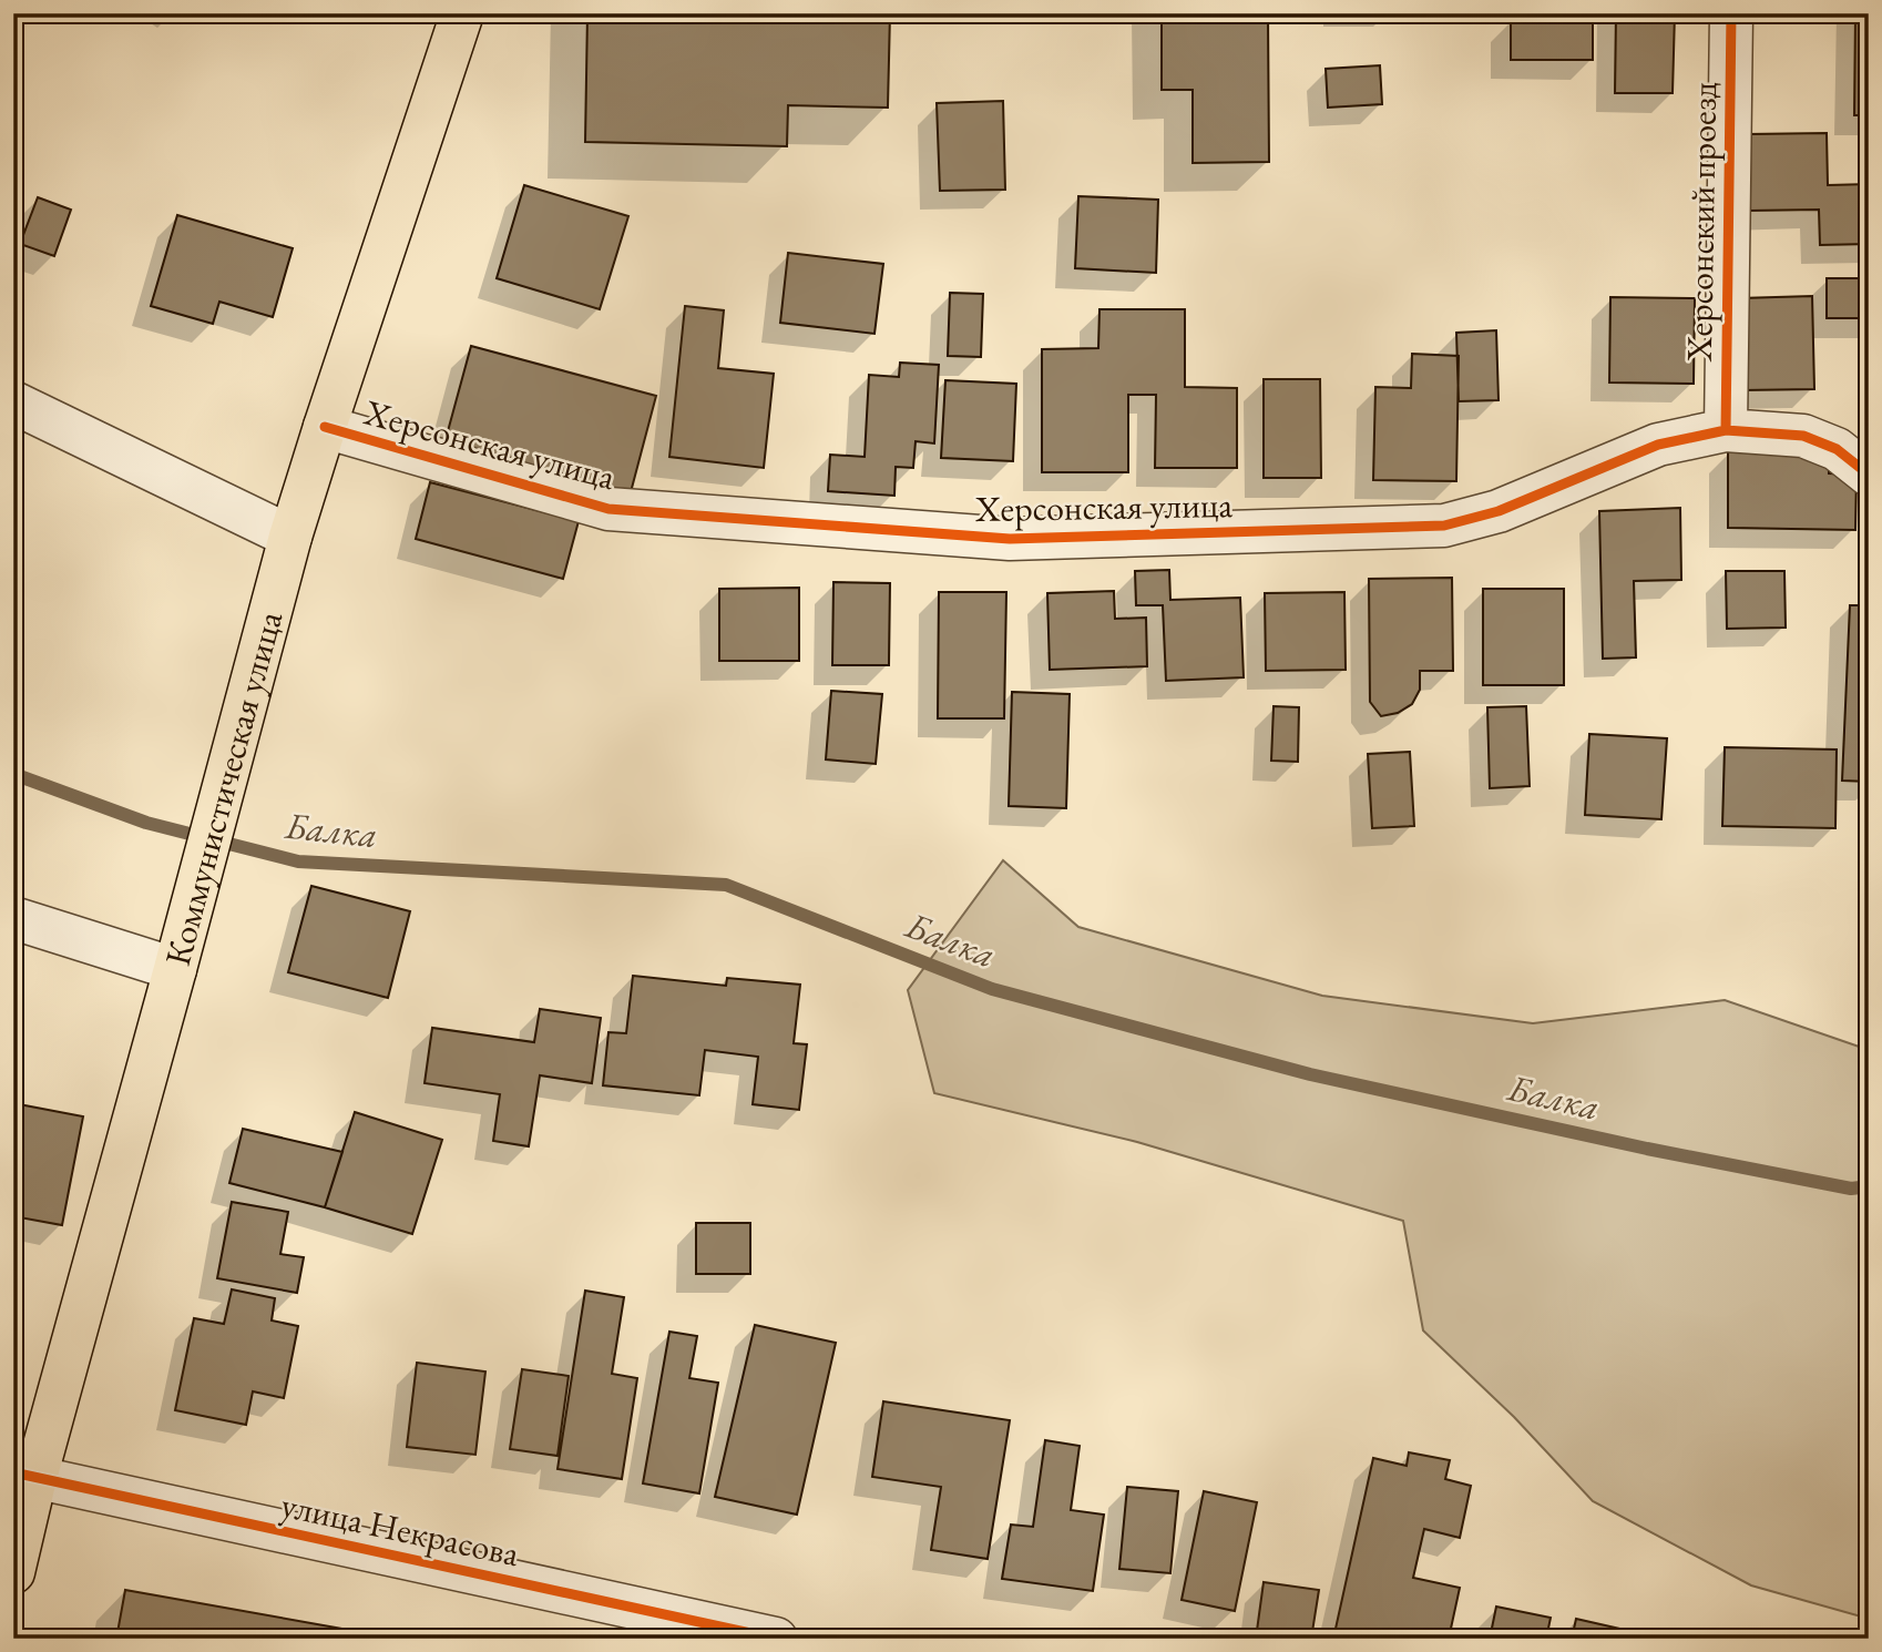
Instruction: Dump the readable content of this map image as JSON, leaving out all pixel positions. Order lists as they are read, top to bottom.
{
  "streets": {
    "main road": ["Коммунистическая улица"],
    "street": ["Херсонский проезд", "Херсонская улица", "улица Некрасова"]
  },
  "crossings": [
    ["Херсонский проезд", "Херсонская улица"],
    ["Херсонская улица", "Коммунистическая улица"],
    ["Коммунистическая улица", "улица Некрасова"]
  ],
  "water": ["Балка"]
}
